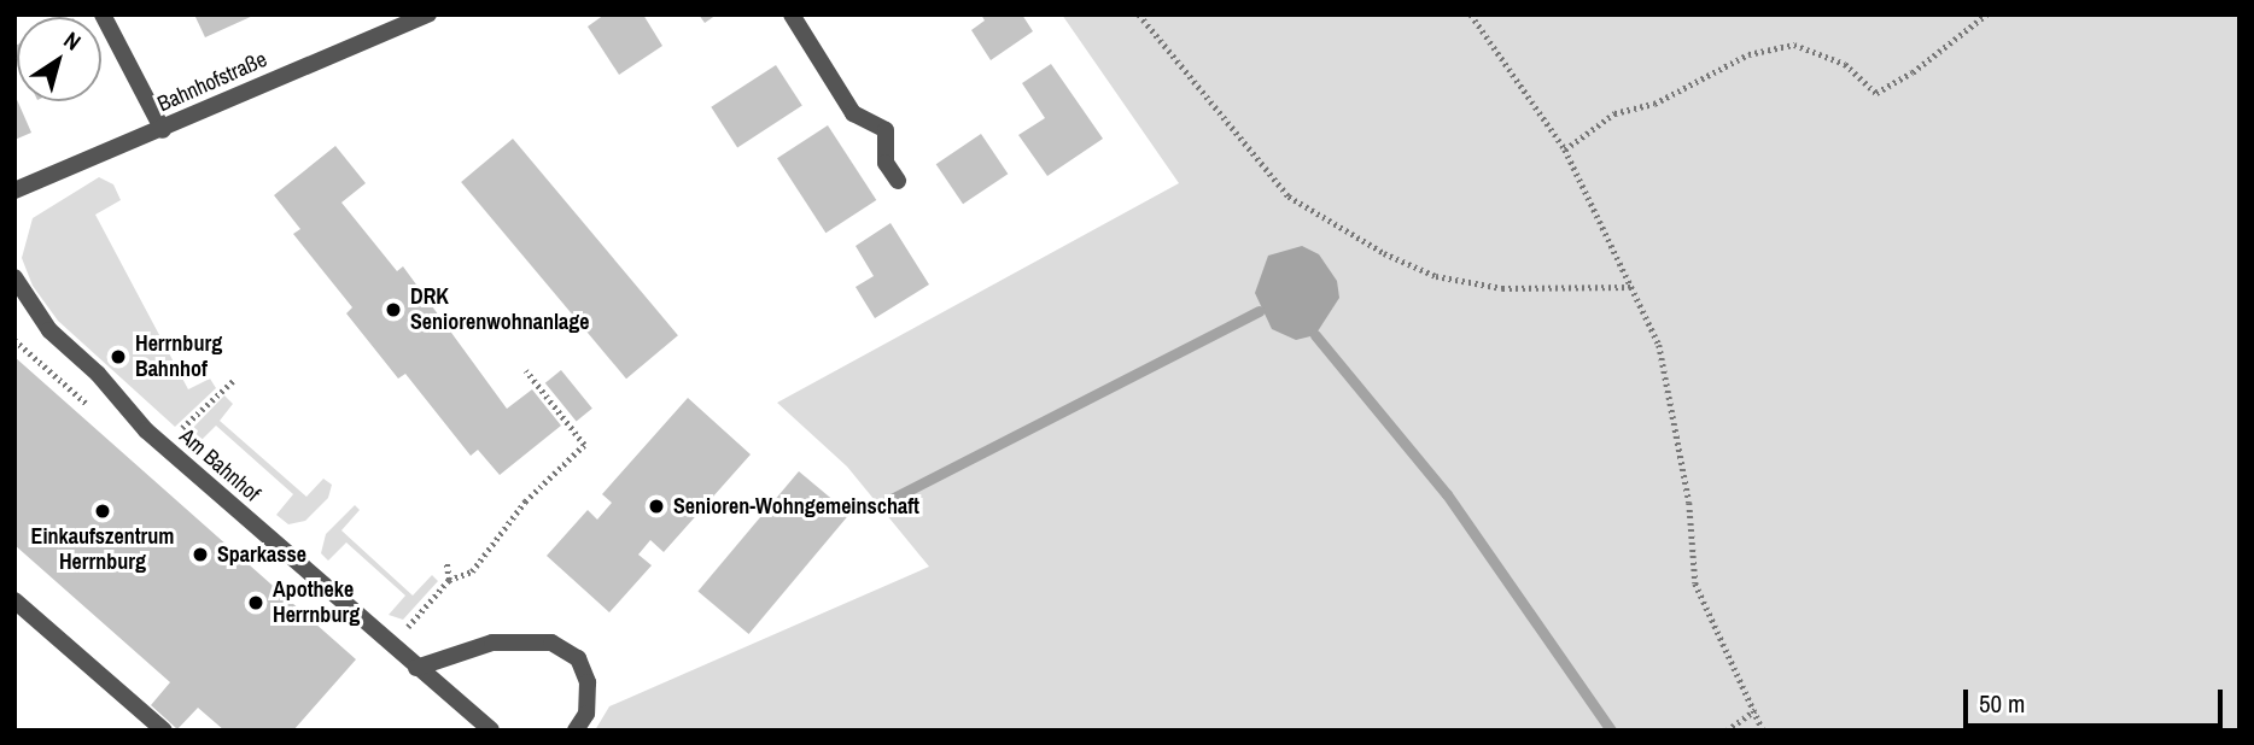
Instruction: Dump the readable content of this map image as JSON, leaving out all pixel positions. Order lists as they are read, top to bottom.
{
  "streets": {
    "street": ["Bahnhofstraße", "Am Bahnhof"]
  },
  "places": [
    "DRK Seniorenwohnanlage",
    "Herrnburg Bahnhof",
    "Senioren-Wohngemeinschaft",
    "Einkaufszentrum Herrnburg",
    "Sparkasse",
    "Apotheke Herrnburg"
  ],
  "scale_bar": "50 m",
  "north": "top right"
}
